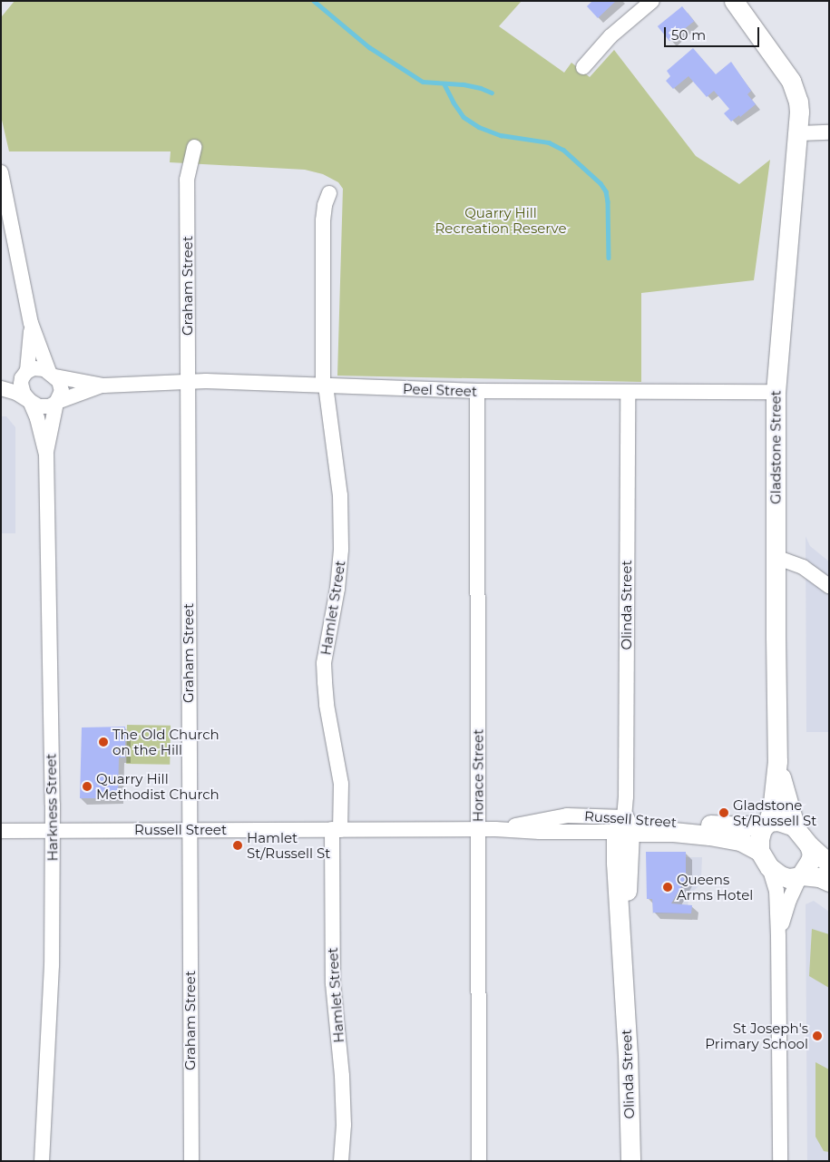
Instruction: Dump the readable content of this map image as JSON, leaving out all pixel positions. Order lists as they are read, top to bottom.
{
  "streets": {
    "main road": ["Gladstone Street", "Olinda Street", "Russell Street"],
    "street": [
      "Graham Street",
      "Peel Street",
      "Hamlet Street",
      "Horace Street",
      "Harkness Street"
    ]
  },
  "crossings": [
    ["Graham Street", "Peel Street"],
    ["Graham Street", "Russell Street"],
    ["Peel Street", "Gladstone Street"],
    ["Peel Street", "Olinda Street"],
    ["Peel Street", "Hamlet Street"],
    ["Peel Street", "Horace Street"],
    ["Peel Street", "Harkness Street"],
    ["Gladstone Street", "Russell Street"],
    ["Olinda Street", "Russell Street"],
    ["Hamlet Street", "Russell Street"],
    ["Horace Street", "Russell Street"],
    ["Harkness Street", "Russell Street"]
  ],
  "parks": ["Quarry Hill Recreation Reserve"],
  "places": [
    "The Old Church on the Hill",
    "Quarry Hill Methodist Church",
    "Gladstone St/Russell St",
    "Hamlet St/Russell St",
    "Queens Arms Hotel",
    "St Joseph's Primary School"
  ],
  "scale_bar": "50 m"
}
